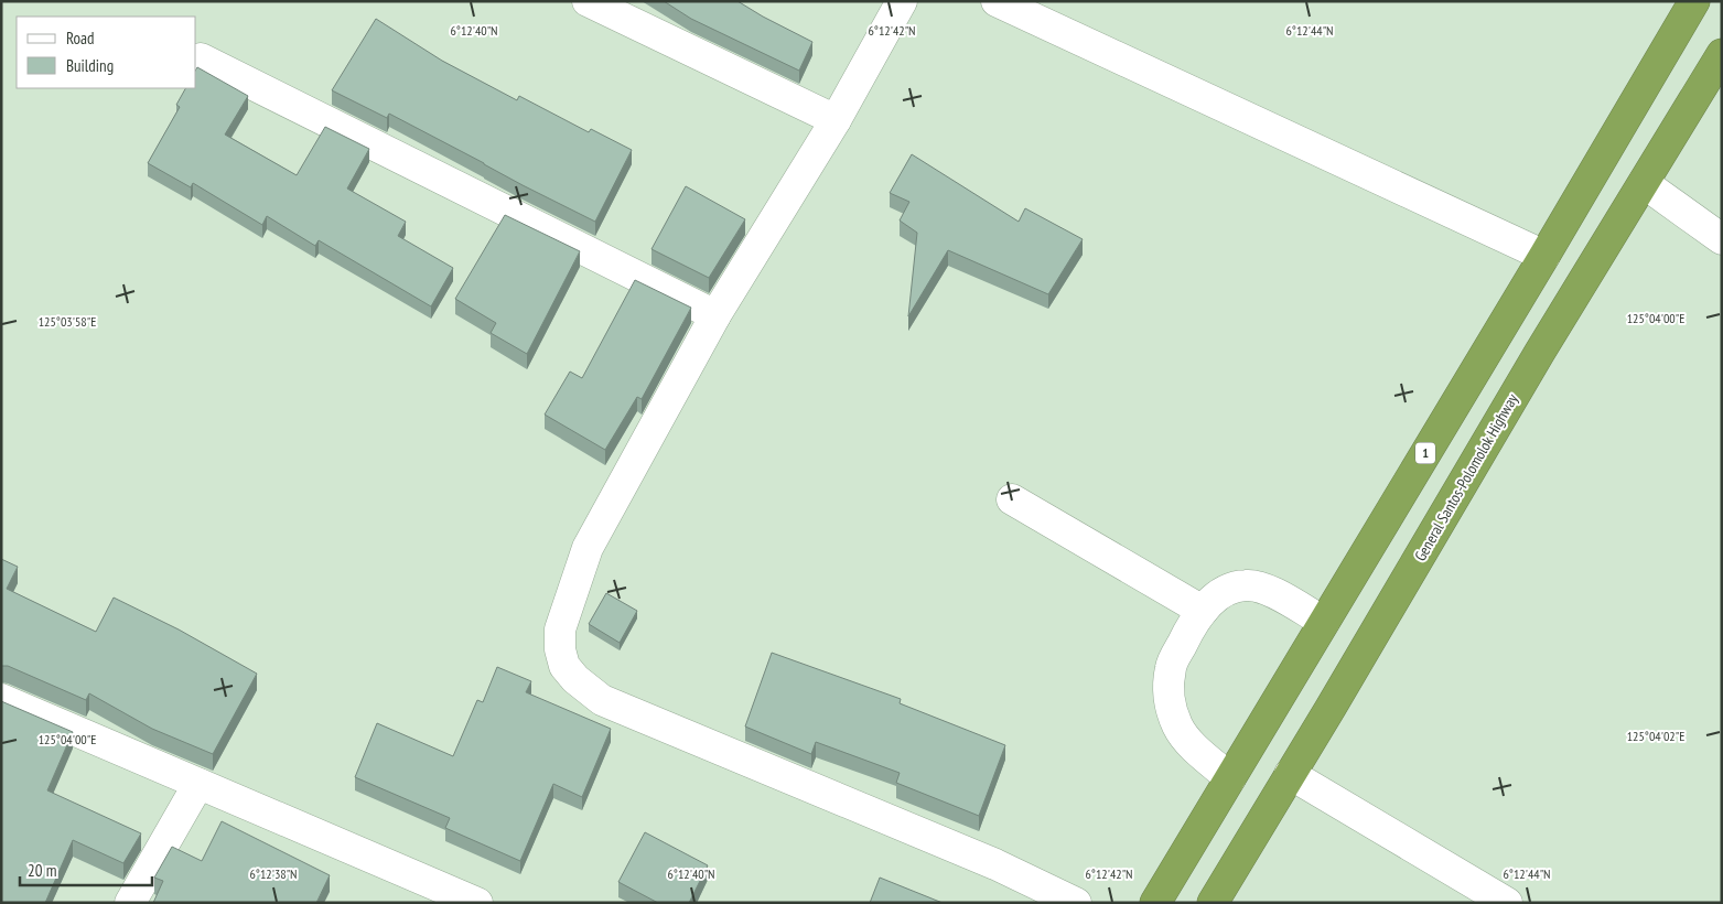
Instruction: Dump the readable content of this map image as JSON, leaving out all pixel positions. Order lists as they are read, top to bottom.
{
  "streets": {
    "highway": ["1", "General Santos-Polomolok Highway"]
  },
  "legend": ["Road", "Building"],
  "scale_bar": "20 m",
  "coordinates": [
    "6°12'40\"N",
    "6°12'42\"N",
    "6°12'44\"N",
    "125°04'00\"E",
    "125°03'58\"E",
    "125°04'02\"E",
    "6°12'38\"N"
  ]
}
